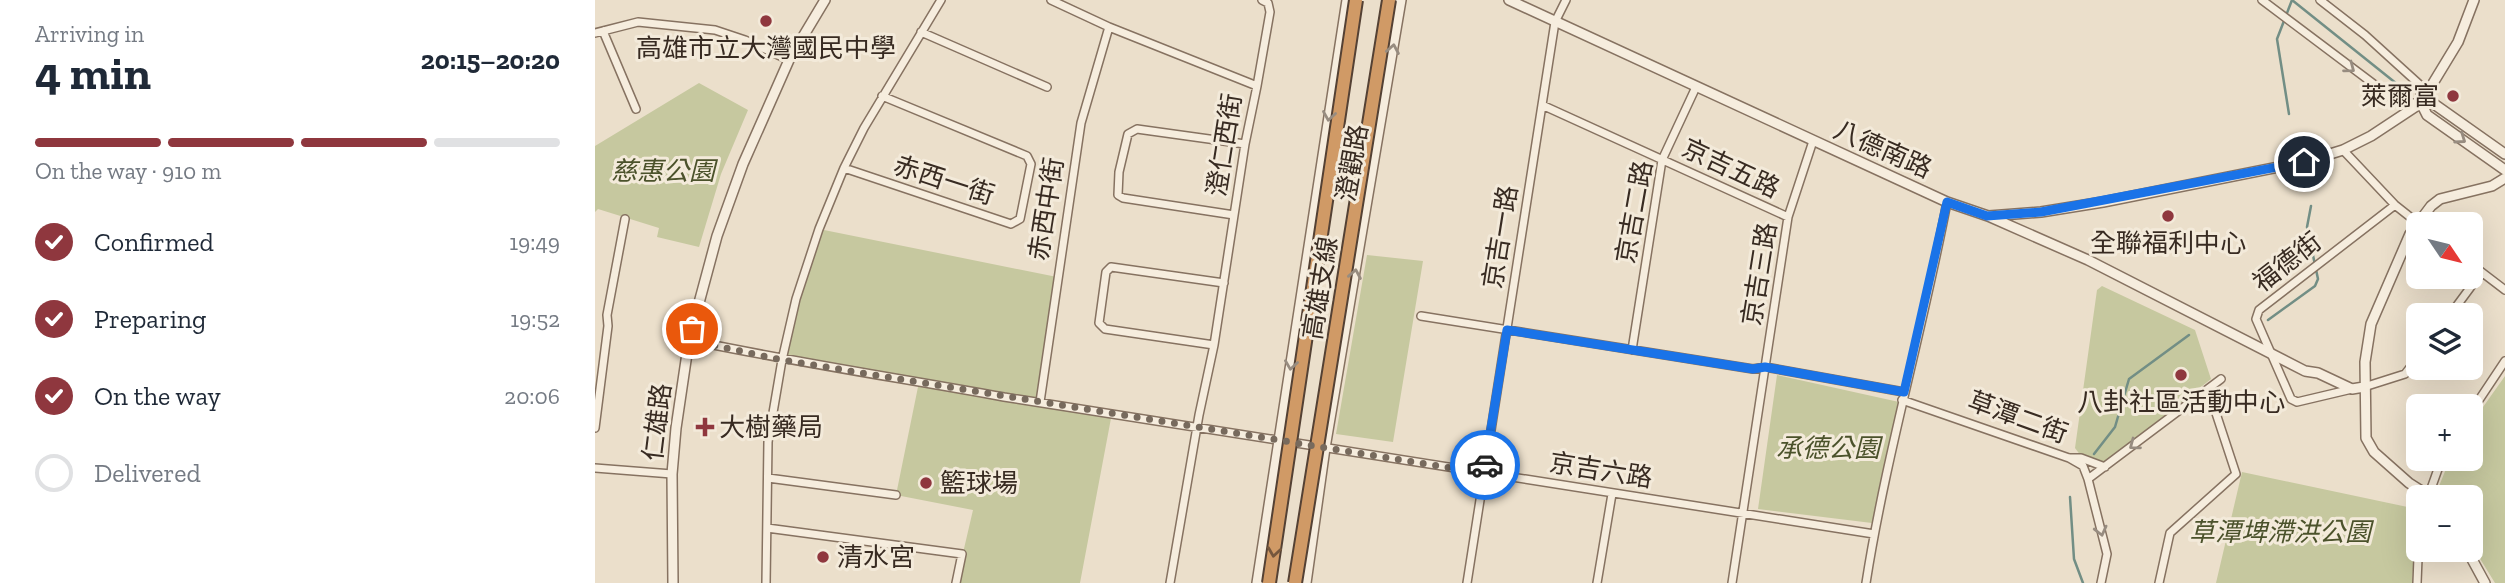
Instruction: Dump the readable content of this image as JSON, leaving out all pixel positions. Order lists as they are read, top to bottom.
{
  "streets": {
    "highway": ["高雄支線"],
    "street": [
      "澄仁西街",
      "八德南路",
      "澄觀路",
      "京吉五路",
      "赤西一街",
      "赤西中街",
      "京吉二路",
      "京吉一路",
      "福德街",
      "京吉三路",
      "草潭二街",
      "仁雄路",
      "京吉六路"
    ]
  },
  "crossings": [
    ["澄仁西街", "赤西中街"],
    ["澄仁西街", "京吉六路"],
    ["八德南路", "京吉二路"],
    ["八德南路", "京吉一路"],
    ["八德南路", "福德街"],
    ["八德南路", "京吉三路"],
    ["澄觀路", "京吉六路"],
    ["京吉五路", "京吉二路"],
    ["京吉五路", "京吉一路"],
    ["京吉五路", "京吉三路"],
    ["赤西中街", "京吉六路"],
    ["京吉二路", "草潭二街"],
    ["京吉一路", "草潭二街"],
    ["京吉一路", "京吉六路"],
    ["京吉三路", "草潭二街"],
    ["京吉三路", "京吉六路"],
    ["仁雄路", "京吉六路"]
  ],
  "parks": ["慈惠公園", "承德公園", "草潭埤滯洪公園"],
  "places": {
    "other": [
      "高雄市立大灣國民中學",
      "萊爾富",
      "全聯福利中心",
      "八卦社區活動中心",
      "籃球場",
      "清水宮"
    ],
    "health": ["大樹藥局"]
  },
  "north": "bottom right",
  "page": {
    "heading": ["4 min", "Arriving in", "20:15–20:20"],
    "bar": "On the way · 910 m",
    "list": [
      ["Confirmed", "19:49"],
      ["Preparing", "19:52"],
      ["On the way", "20:06"],
      "Delivered"
    ],
    "map_buttons": ["+", "−"]
  }
}
